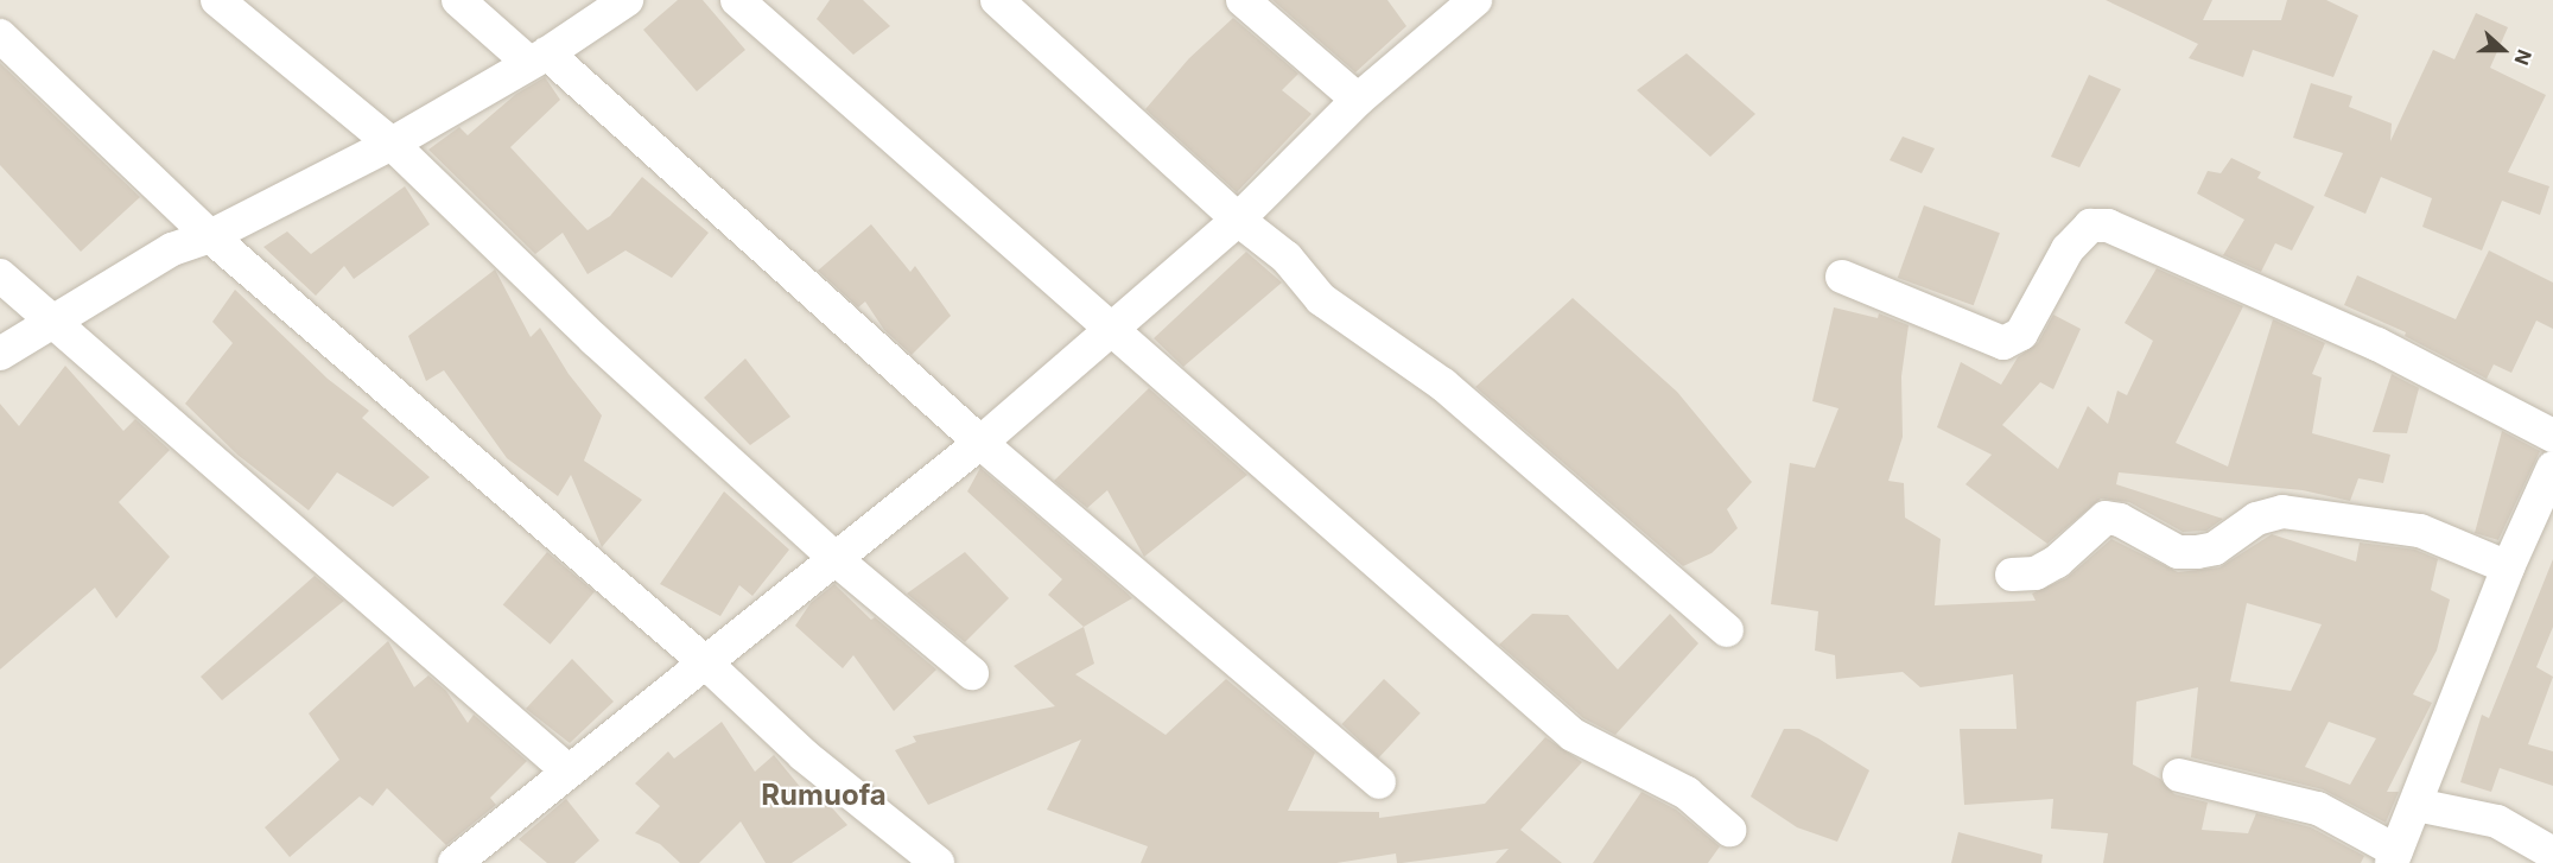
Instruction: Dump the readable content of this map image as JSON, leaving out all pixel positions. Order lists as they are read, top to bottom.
{
  "districts": ["Rumuofa"],
  "north": "right"
}
